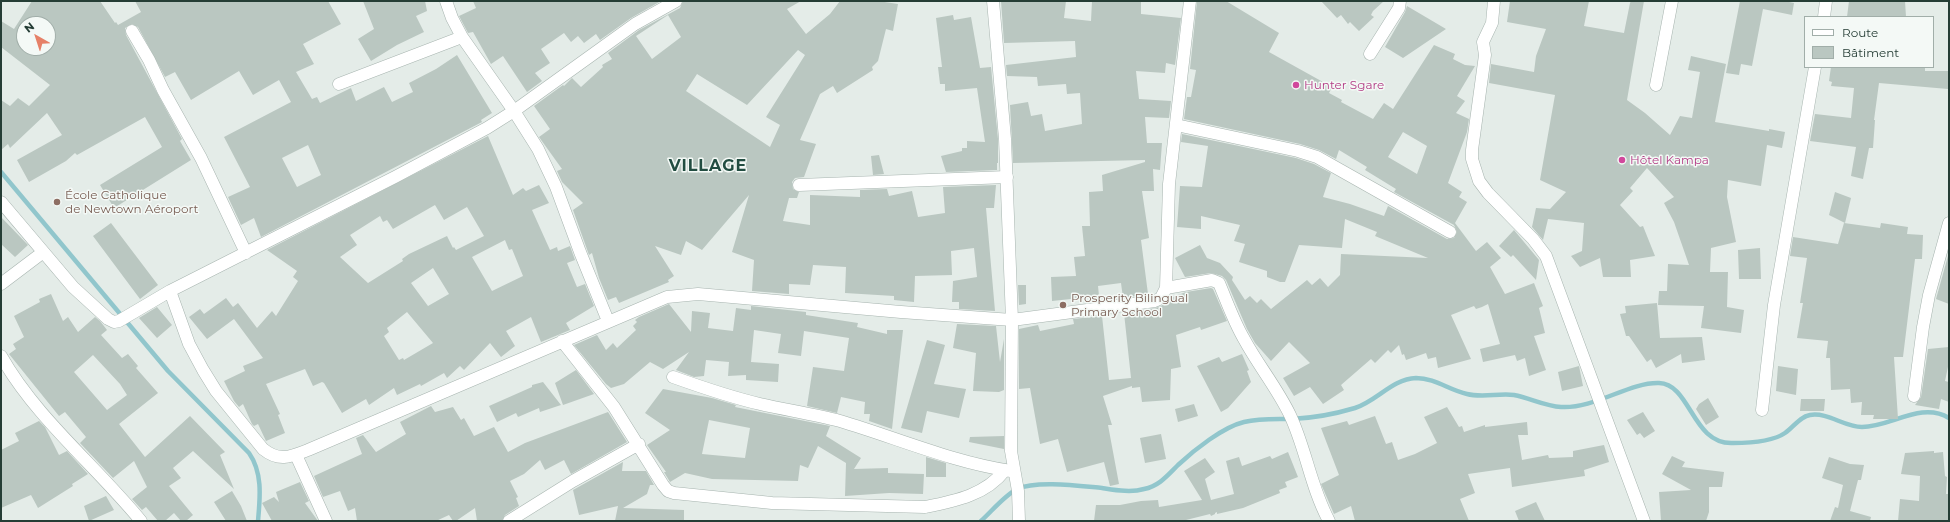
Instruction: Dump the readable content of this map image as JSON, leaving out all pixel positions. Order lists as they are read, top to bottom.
{
  "districts": ["VILLAGE"],
  "places": [
    "Hunter Sgare",
    "Hôtel Kampa",
    "École Catholique de Newtown Aéroport",
    "Prosperity Bilingual Primary School"
  ],
  "legend": ["Route", "Bâtiment"],
  "north": "top left"
}
